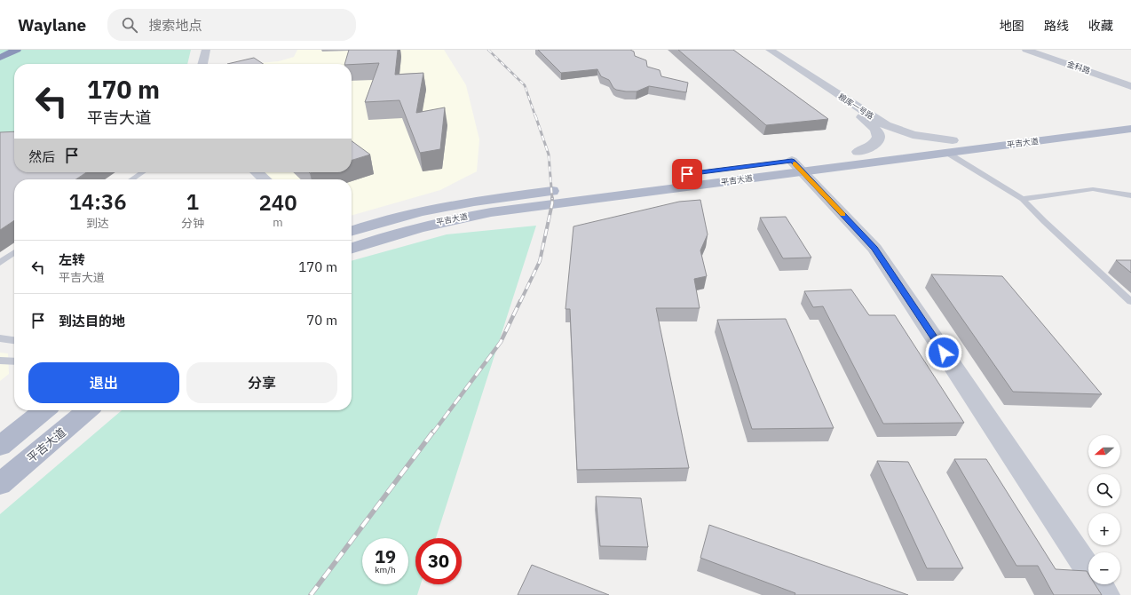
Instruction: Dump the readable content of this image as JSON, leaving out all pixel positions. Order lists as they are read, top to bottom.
{
  "streets": {
    "main road": ["平吉大道"],
    "street": ["金科路", "粮库一号路"]
  },
  "crossings": [
    ["粮库一号路", "平吉大道"]
  ],
  "north": "left",
  "page": {
    "header": "Waylane",
    "search": "搜索地点",
    "nav": ["地图", "路线", "收藏"],
    "turn": ["170 m", "平吉大道"],
    "then": "然后",
    "eta": [
      "14:36",
      "到达",
      "1",
      "分钟",
      "240",
      "m"
    ],
    "list": [
      {
        "name": "左转",
        "note": "平吉大道",
        "value": "170 m"
      },
      {
        "name": "到达目的地",
        "value": "70 m"
      }
    ],
    "buttons": ["退出", "分享"],
    "map_buttons": ["+", "−"],
    "speed": "19 km/h",
    "limit": "30"
  }
}
